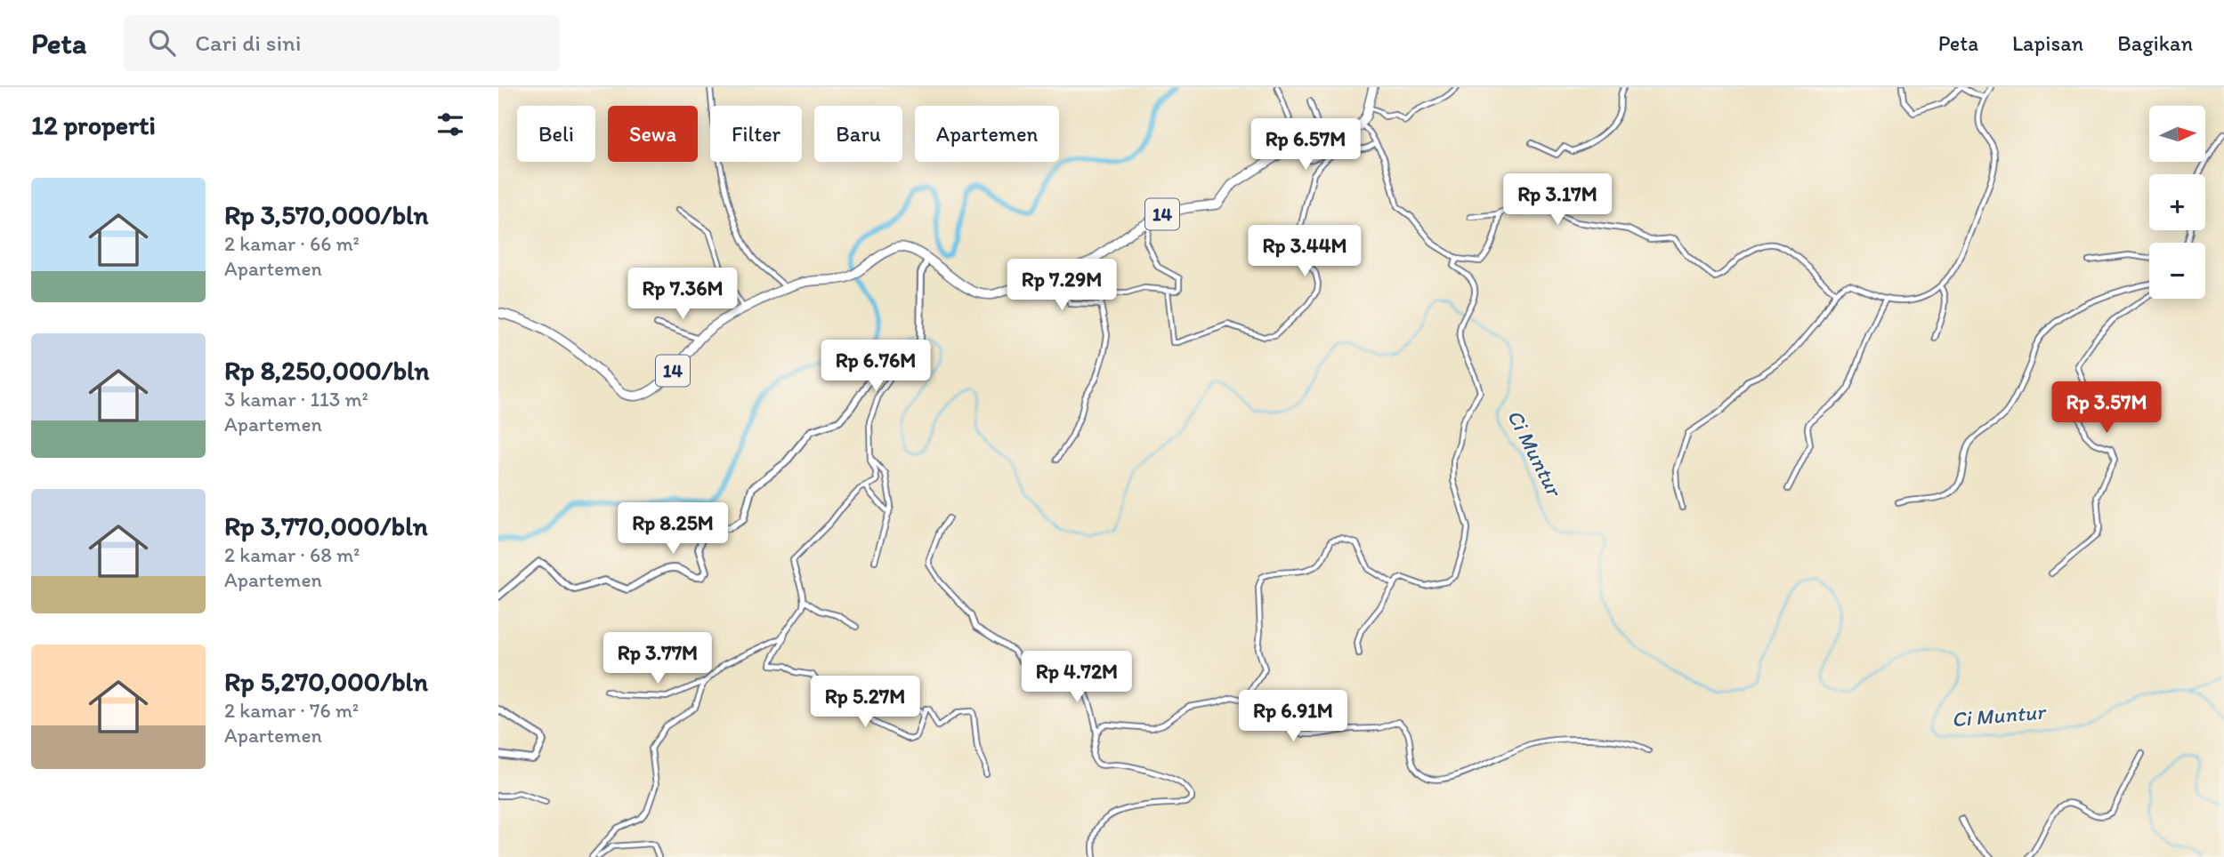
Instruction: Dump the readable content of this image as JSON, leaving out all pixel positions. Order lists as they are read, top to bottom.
{
  "streets": {
    "highway": ["14"]
  },
  "water": ["Ci Muntur"],
  "north": "right",
  "page": {
    "header": "Peta",
    "search": "Cari di sini",
    "nav": ["Peta", "Lapisan", "Bagikan"],
    "heading": "12 properti",
    "map_buttons": ["+", "−"],
    "chip": [
      "Beli",
      "Sewa",
      "Filter",
      "Baru",
      "Apartemen"
    ],
    "price": [
      "Rp 6.57M",
      "Rp 3.17M",
      "Rp 3.44M",
      "Rp 7.29M",
      "Rp 7.36M",
      "Rp 6.76M",
      "Rp 3.57M",
      "Rp 8.25M",
      "Rp 3.77M",
      "Rp 4.72M",
      "Rp 5.27M",
      "Rp 6.91M"
    ],
    "list": [
      {
        "name": "Rp 3,570,000/bln",
        "note": "2 kamar · 66 m² · Apartemen"
      },
      {
        "name": "Rp 8,250,000/bln",
        "note": "3 kamar · 113 m² · Apartemen"
      },
      {
        "name": "Rp 3,770,000/bln",
        "note": "2 kamar · 68 m² · Apartemen"
      },
      {
        "name": "Rp 5,270,000/bln",
        "note": "2 kamar · 76 m² · Apartemen"
      }
    ]
  }
}
